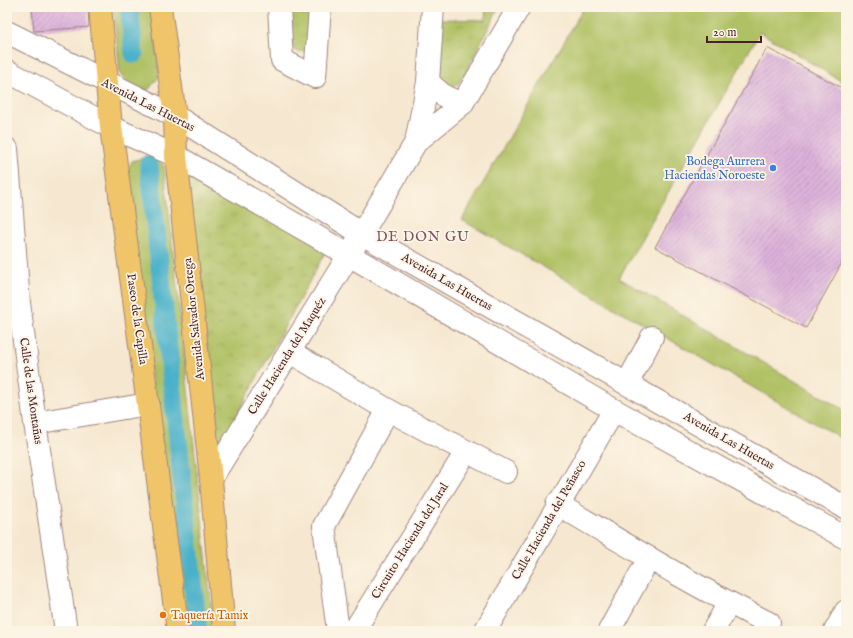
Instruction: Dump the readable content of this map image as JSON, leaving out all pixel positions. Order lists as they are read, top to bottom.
{
  "streets": {
    "main road": ["Paseo de la Capilla", "Avenida Salvador Ortega"],
    "street": [
      "Avenida Las Huertas",
      "Calle Hacienda del Maquéz",
      "Calle de las Montañas",
      "Calle Hacienda del Peñasco",
      "Circuito Hacienda del Jaral"
    ]
  },
  "crossings": [
    ["Avenida Las Huertas", "Paseo de la Capilla"],
    ["Avenida Las Huertas", "Avenida Salvador Ortega"],
    ["Avenida Las Huertas", "Calle Hacienda del Maquéz"],
    ["Avenida Salvador Ortega", "Calle Hacienda del Maquéz"]
  ],
  "districts": ["DE DON GU"],
  "places": ["Bodega Aurrera Haciendas Noroeste", "Taquería Tamix"],
  "scale_bar": "20 m"
}
